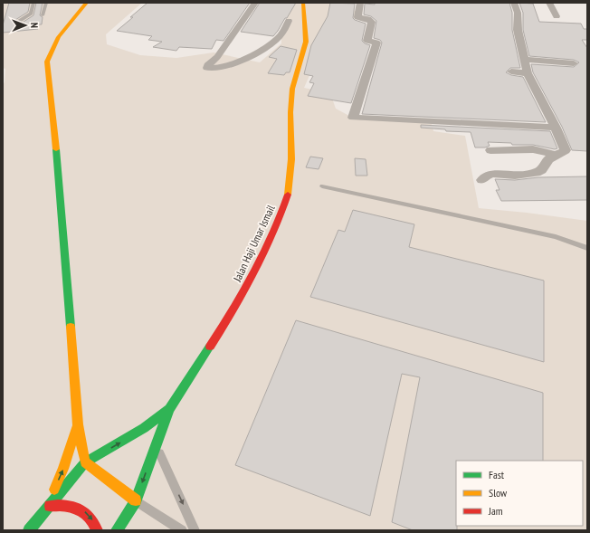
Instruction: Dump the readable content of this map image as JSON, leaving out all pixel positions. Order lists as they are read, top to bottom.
{
  "streets": {
    "main road": ["Jalan Haji Umar Ismail"]
  },
  "legend": ["Fast", "Slow", "Jam"],
  "north": "right"
}
